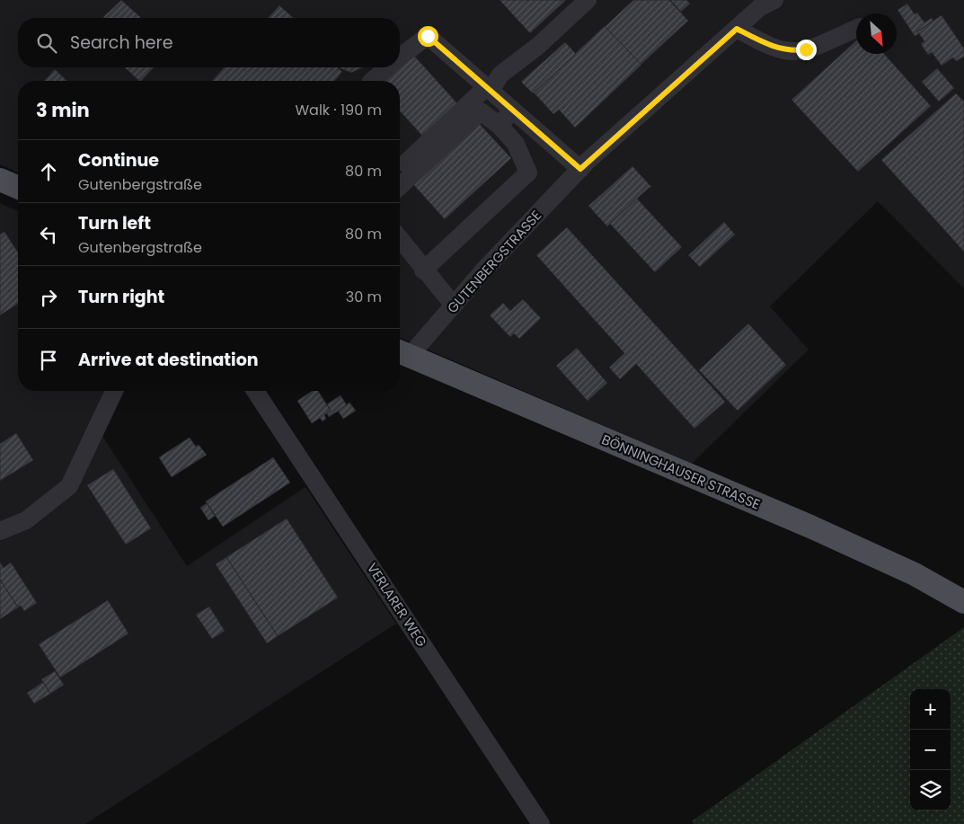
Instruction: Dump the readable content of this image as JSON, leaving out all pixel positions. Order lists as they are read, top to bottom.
{
  "streets": {
    "main road": ["BÖNNINGHAUSER STRASSE"],
    "street": ["GUTENBERGSTRASSE", "VERLARER WEG"]
  },
  "crossings": [
    ["GUTENBERGSTRASSE", "BÖNNINGHAUSER STRASSE"]
  ],
  "north": "bottom right",
  "page": {
    "search": "Search here",
    "heading": ["3 min", "Walk · 190 m"],
    "list": [
      ["Continue", "Gutenbergstraße", "80 m"],
      ["Turn left", "Gutenbergstraße", "80 m"],
      ["Turn right", "30 m"],
      "Arrive at destination"
    ],
    "map_buttons": ["+", "−"]
  }
}
